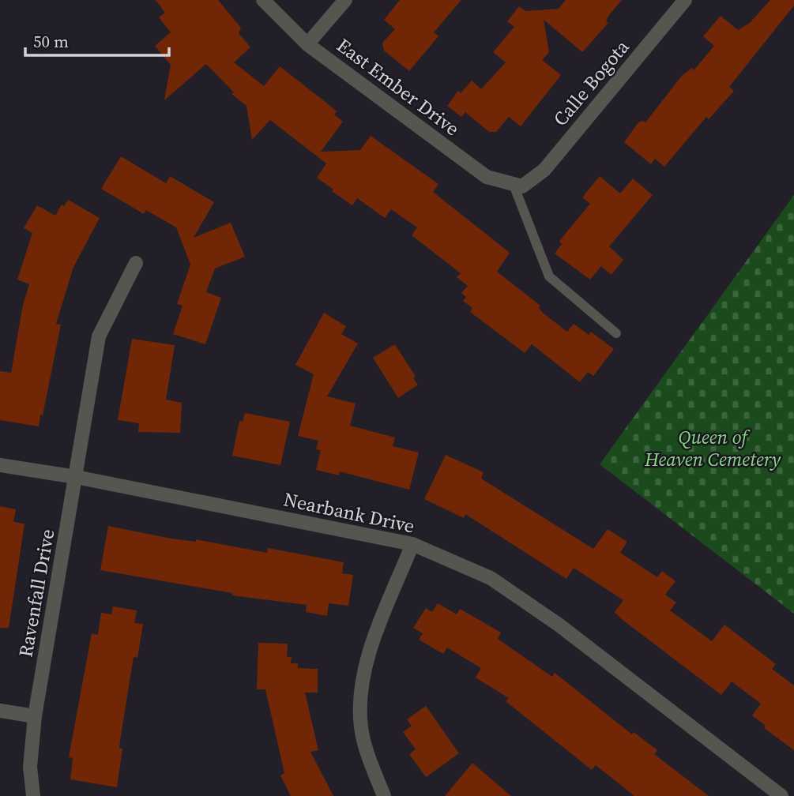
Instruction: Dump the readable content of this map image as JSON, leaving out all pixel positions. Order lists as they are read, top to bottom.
{
  "streets": {
    "street": [
      "Calle Bogota",
      "East Ember Drive",
      "Nearbank Drive",
      "Ravenfall Drive"
    ]
  },
  "crossings": [
    ["Calle Bogota", "East Ember Drive"],
    ["Nearbank Drive", "Ravenfall Drive"]
  ],
  "parks": ["Queen of Heaven Cemetery"],
  "scale_bar": "50 m"
}
